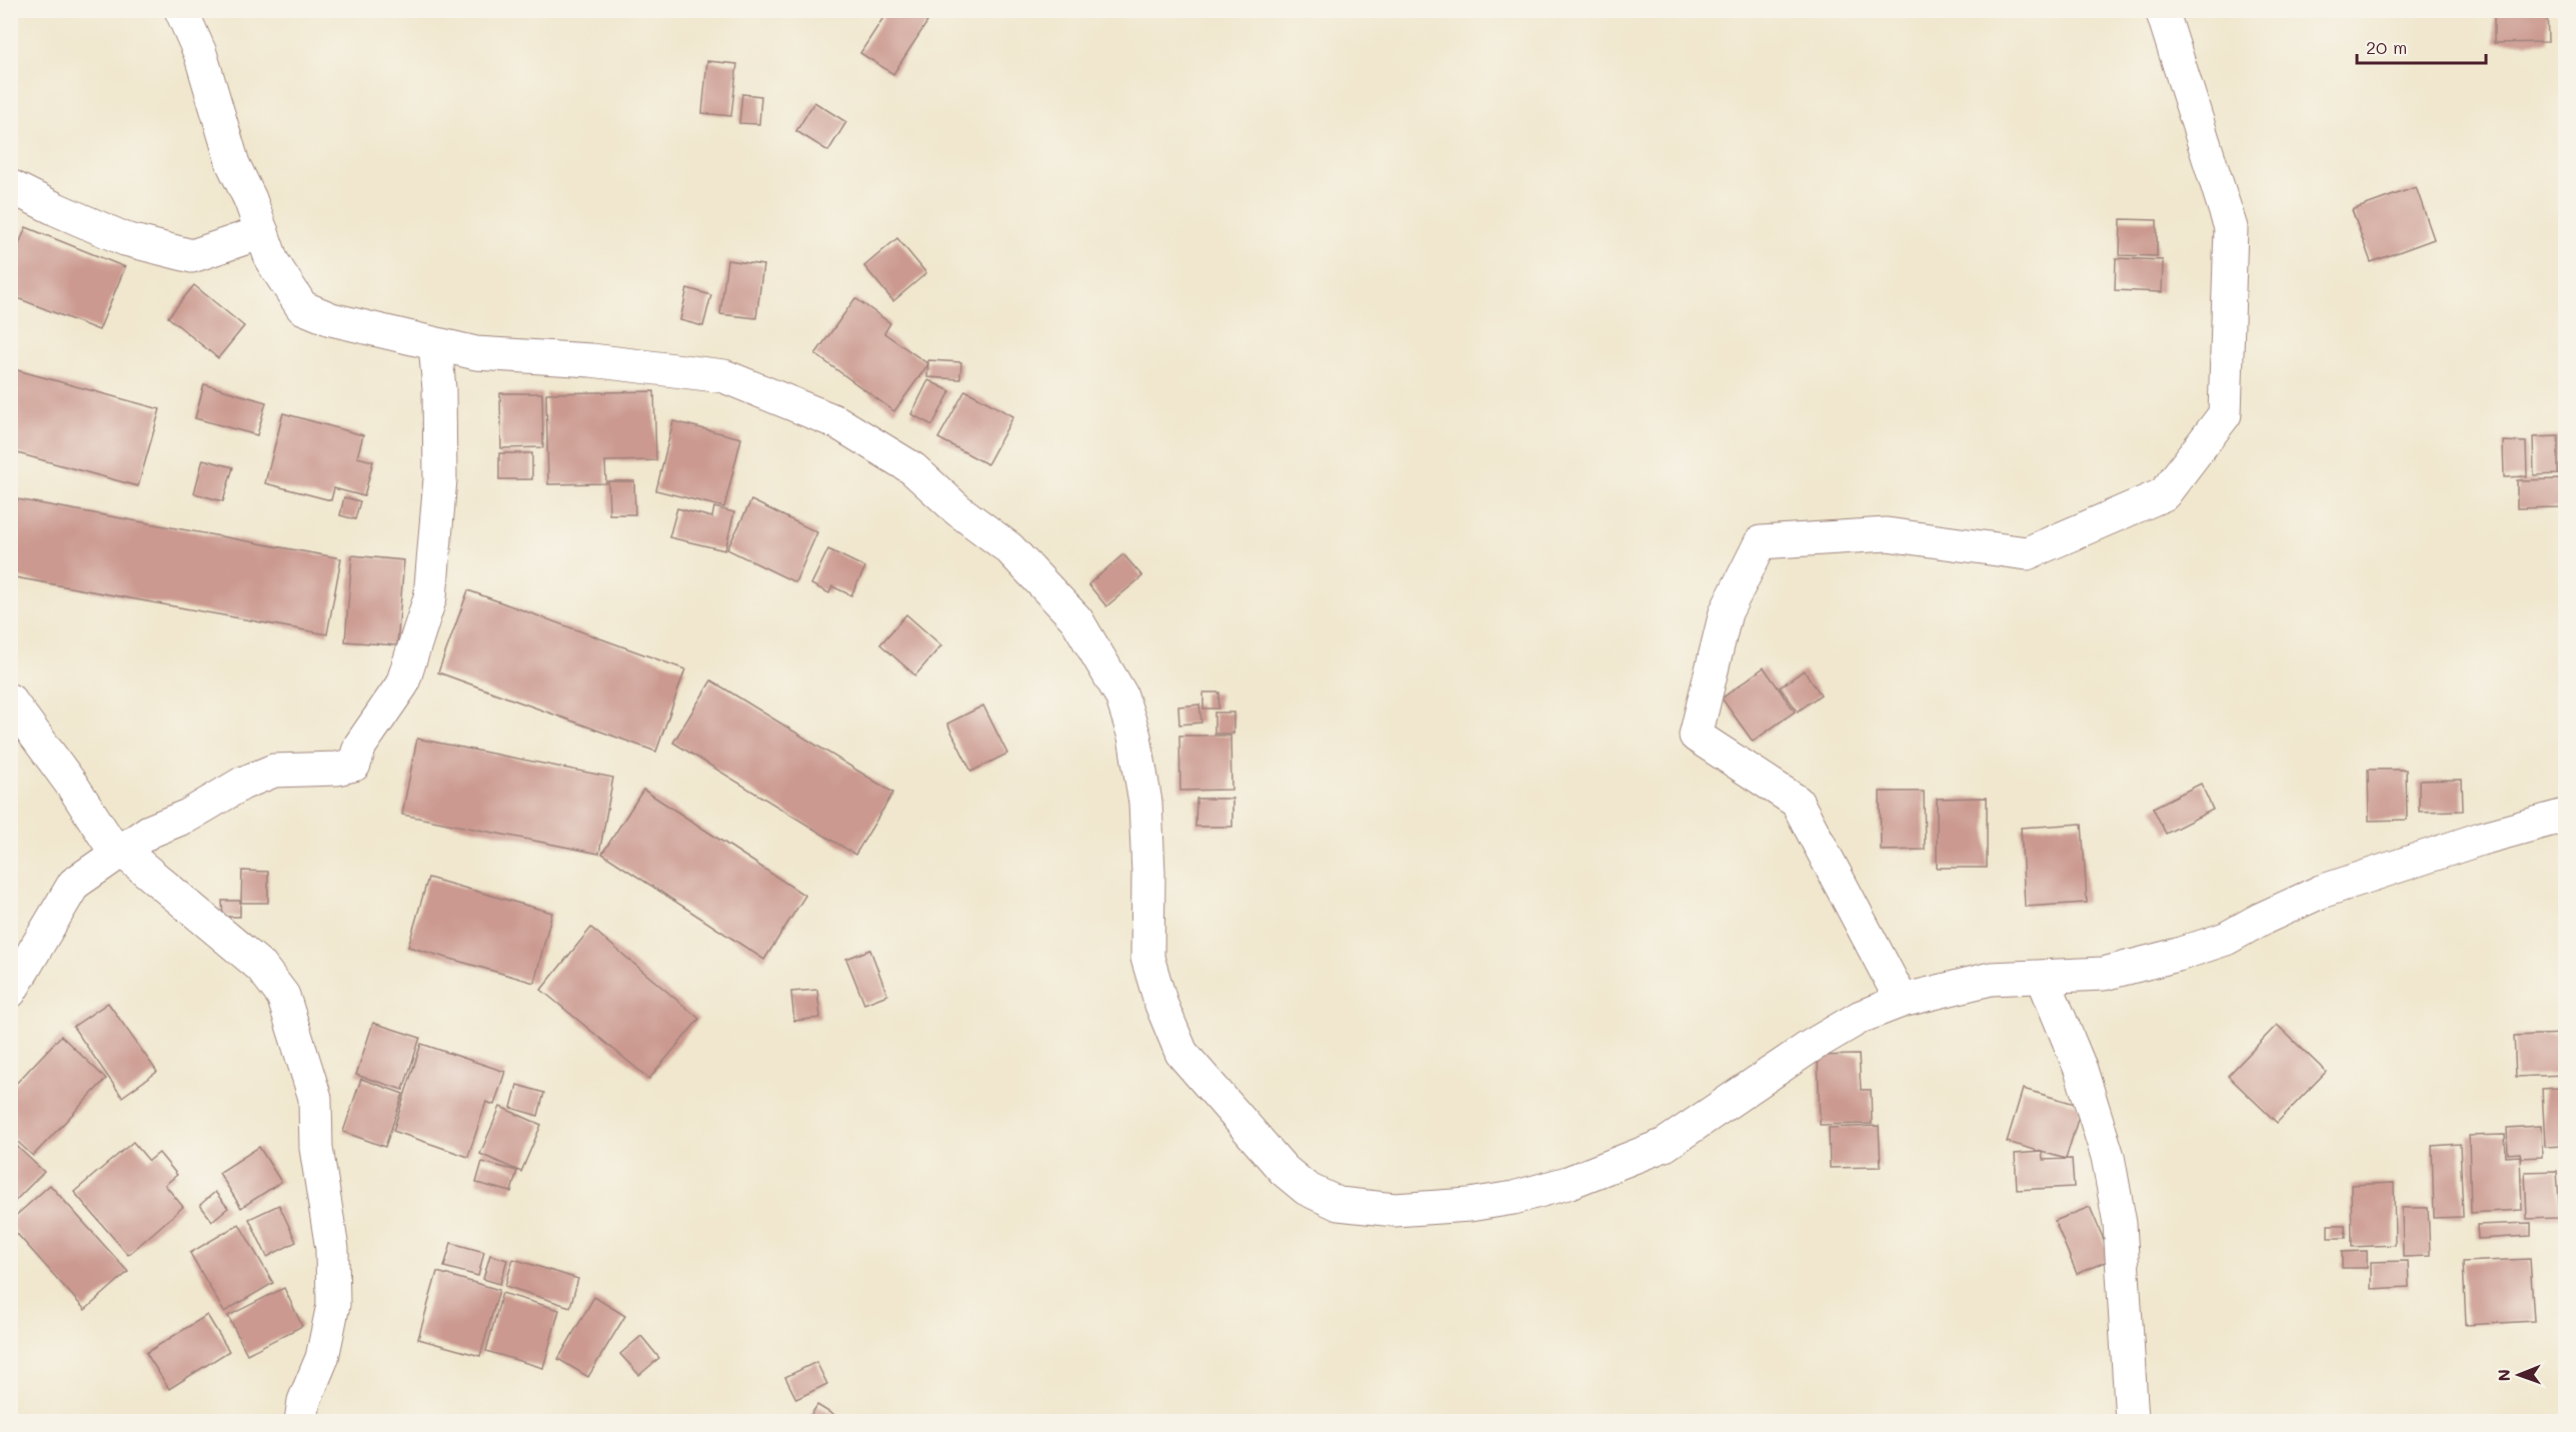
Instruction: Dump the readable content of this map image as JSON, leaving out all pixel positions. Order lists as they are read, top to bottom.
{
  "scale_bar": "20 m",
  "north": "left"
}
